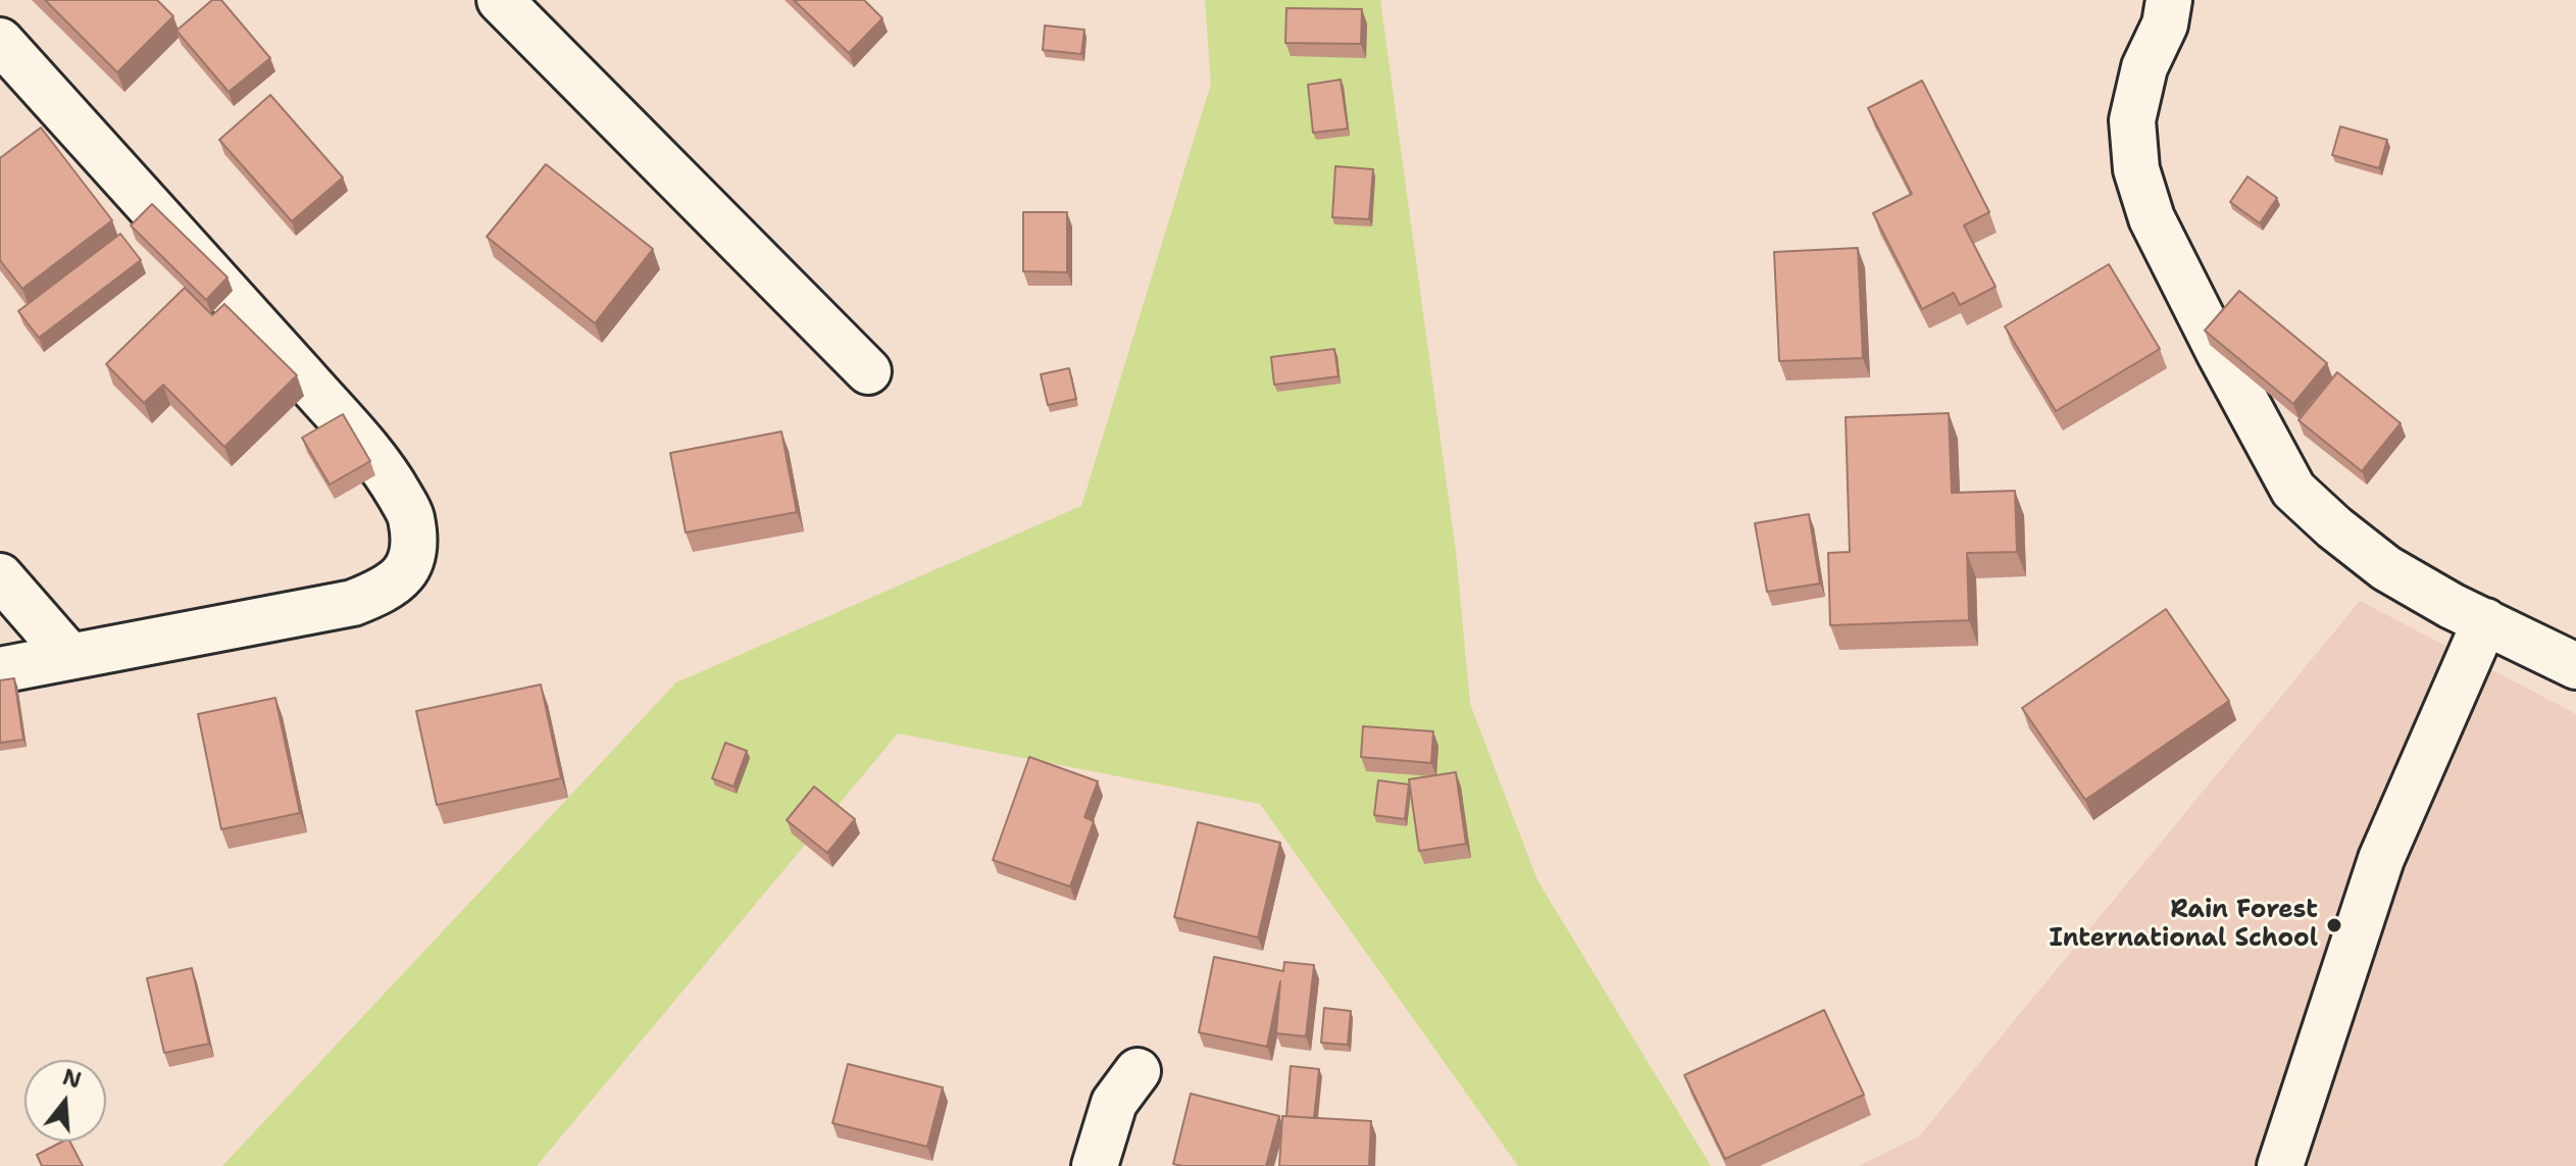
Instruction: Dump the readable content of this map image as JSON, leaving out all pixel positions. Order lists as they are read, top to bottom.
{
  "places": ["Rain Forest International School"],
  "north": "top"
}
